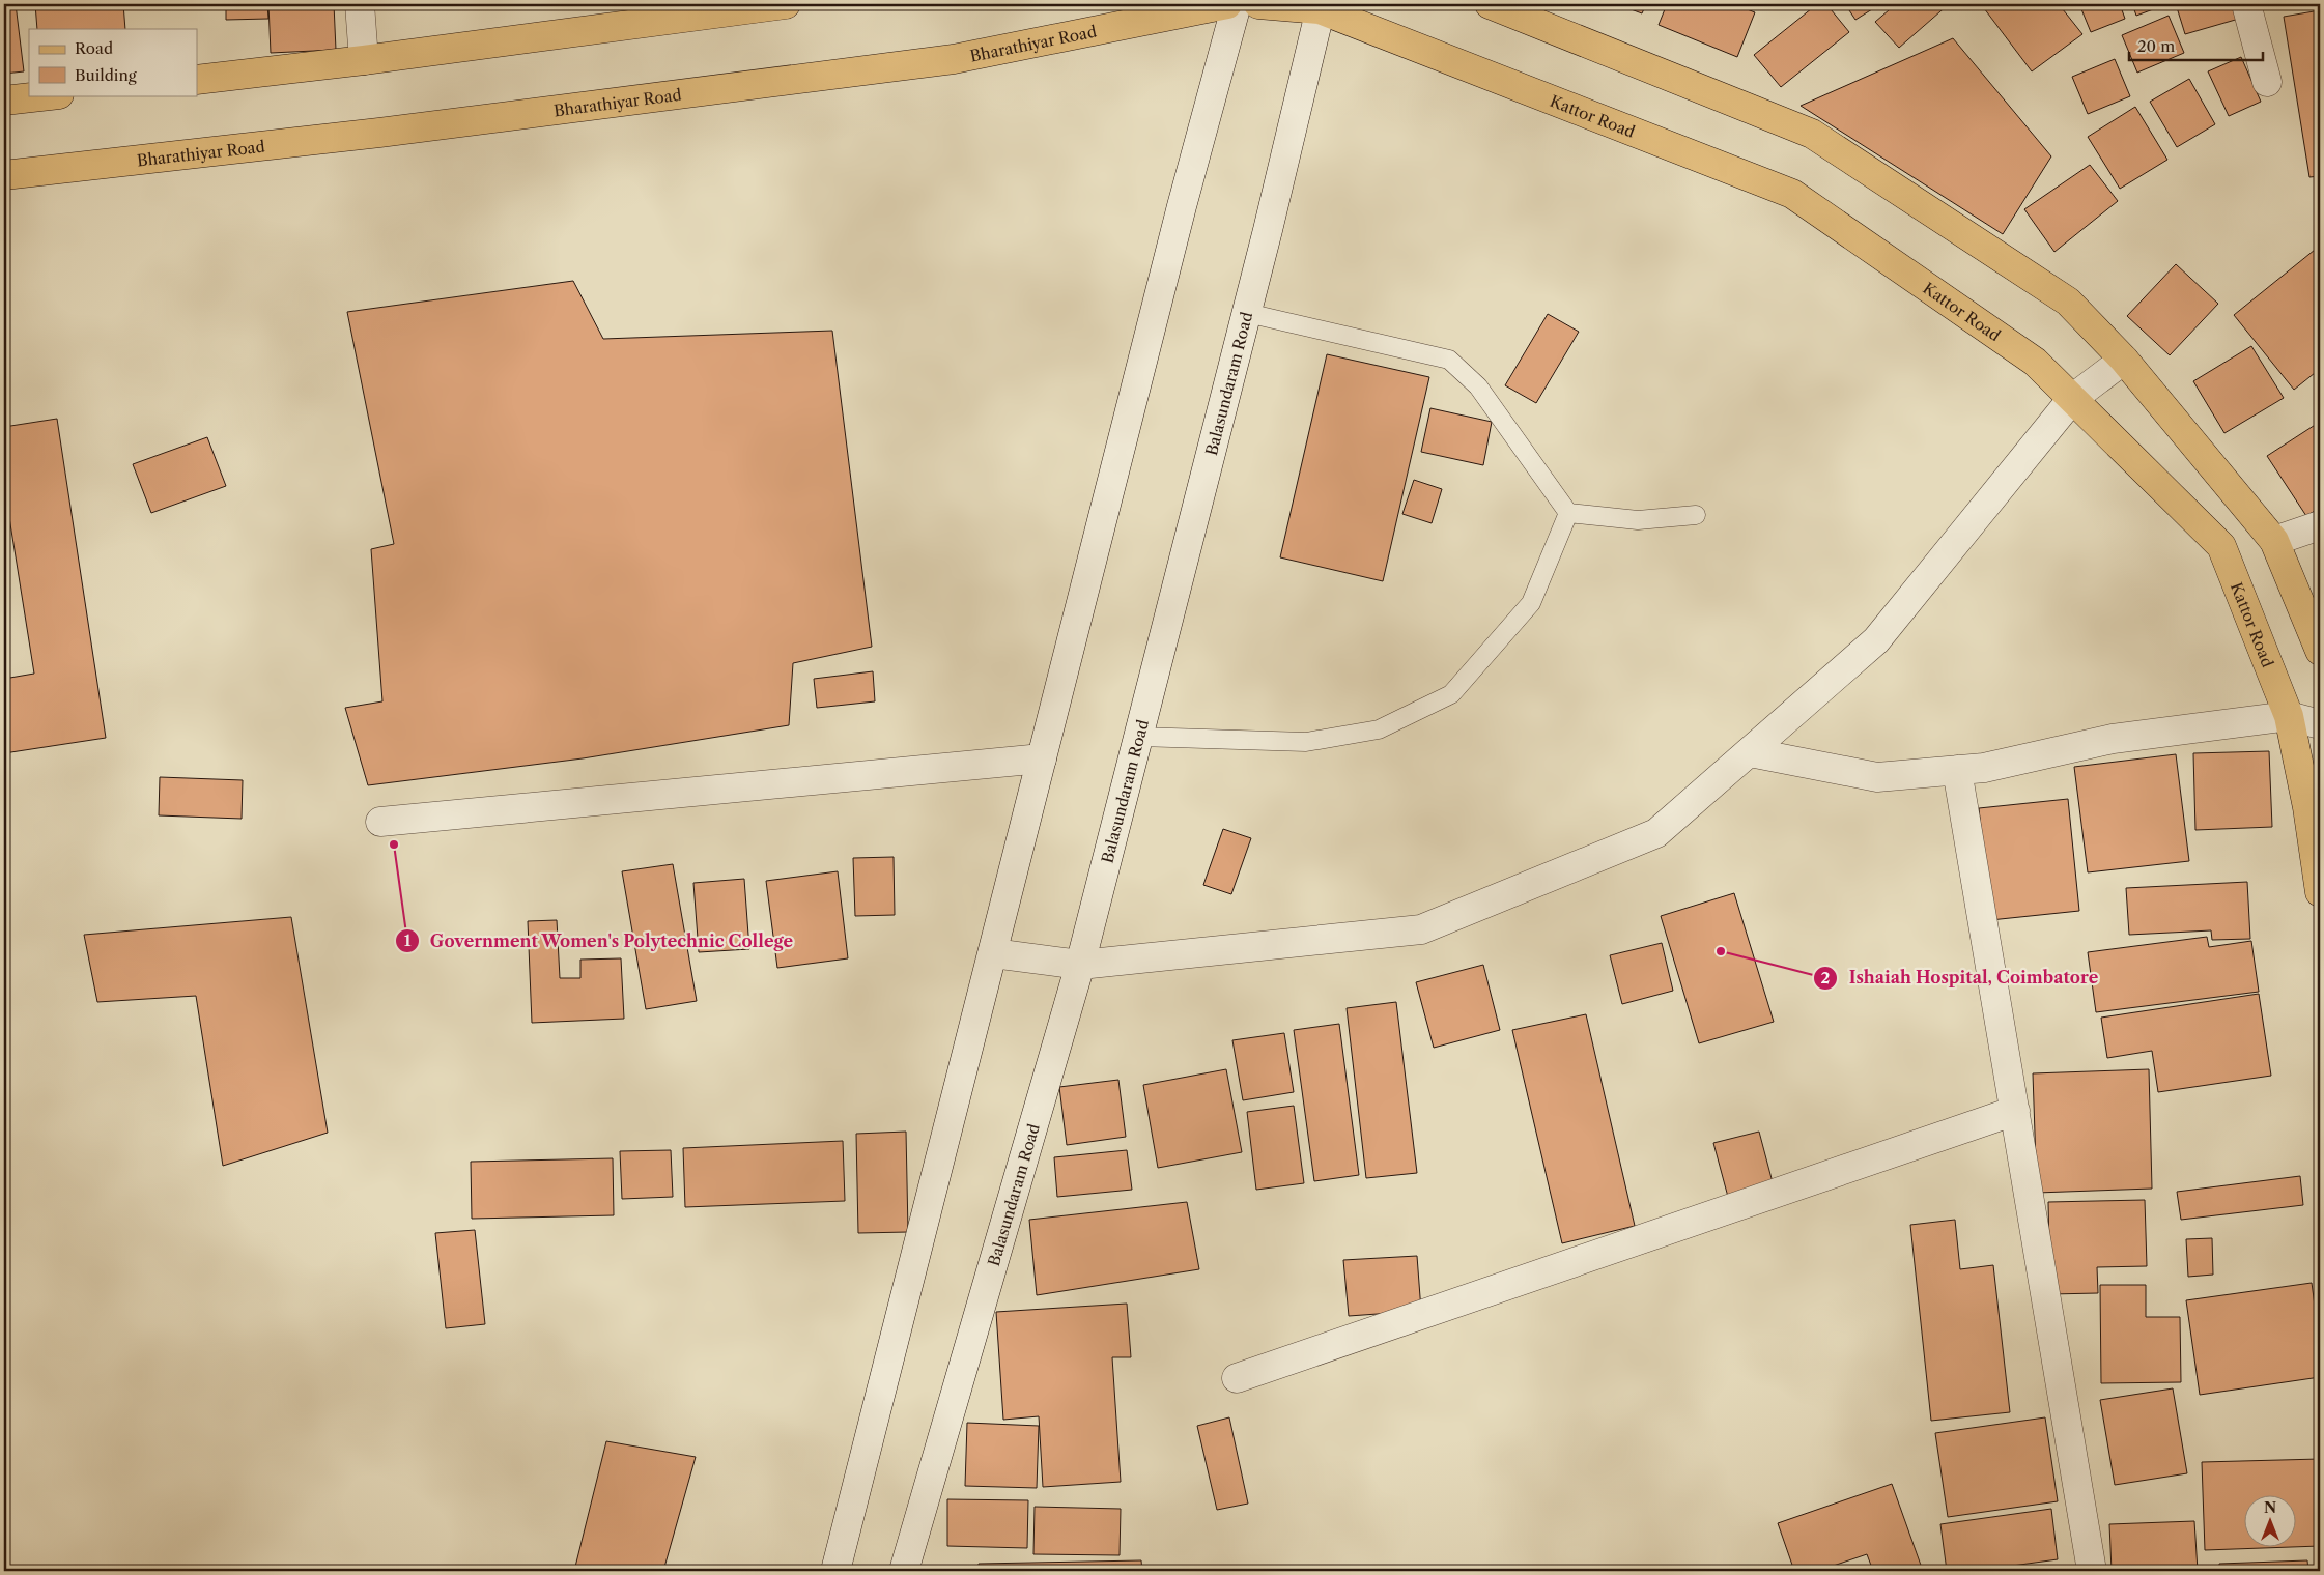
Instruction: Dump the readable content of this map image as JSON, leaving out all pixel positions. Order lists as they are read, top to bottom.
{
  "streets": {
    "main road": ["Bharathiyar Road", "Kattor Road"],
    "street": ["Balasundaram Road"]
  },
  "crossings": [
    ["Kattor Road", "Balasundaram Road"]
  ],
  "places": ["Government Women's Polytechnic College", "Ishaiah Hospital, Coimbatore"],
  "legend": ["Road", "Building"],
  "scale_bar": "20 m",
  "north": "top"
}
